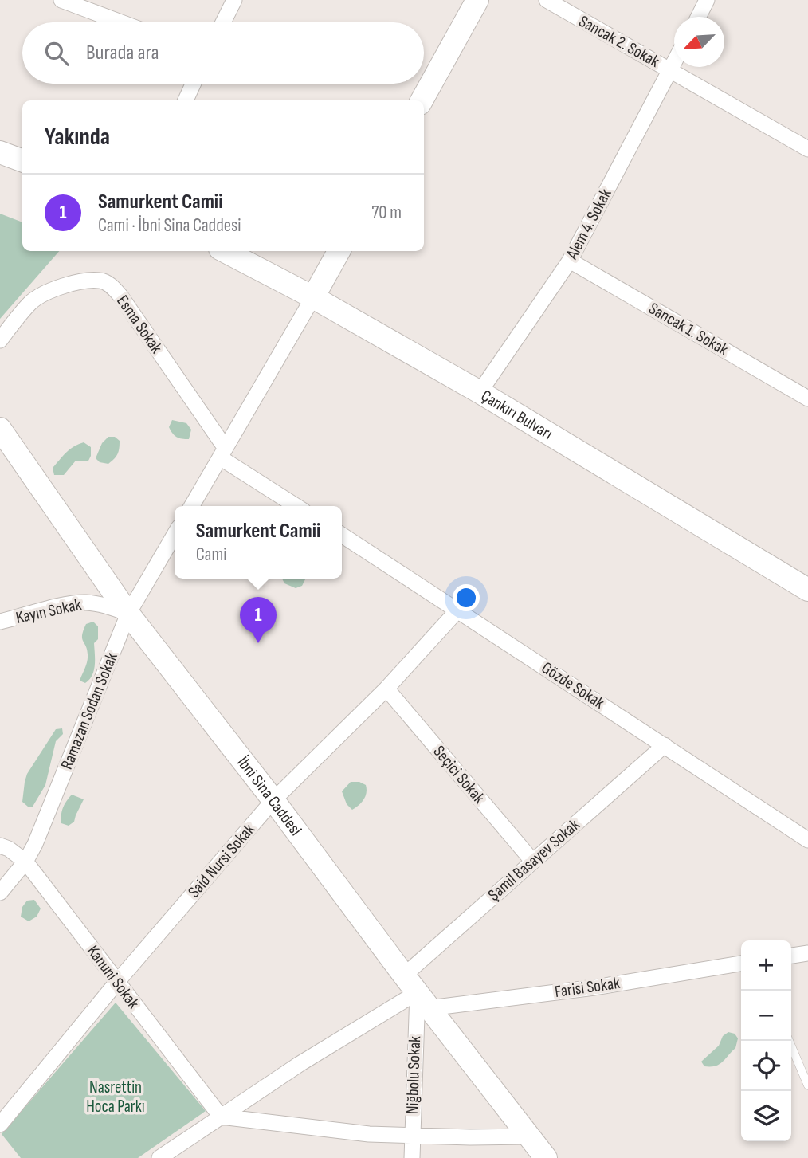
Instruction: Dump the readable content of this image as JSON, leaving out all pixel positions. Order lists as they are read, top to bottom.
{
  "streets": {
    "street": [
      "Sancak 2. Sokak",
      "Alem 4. Sokak",
      "Esma Sokak",
      "Sancak 1. Sokak",
      "Çankırı Bulvarı",
      "Kayın Sokak",
      "Gözde Sokak",
      "Ramazan Sodan Sokak",
      "Seçici Sokak",
      "İbni Sina Caddesi",
      "Şamil Basayev Sokak",
      "Said Nursi Sokak",
      "Kanuni Sokak",
      "Farisi Sokak",
      "Niğbolu Sokak"
    ]
  },
  "crossings": [
    ["Sancak 2. Sokak", "Alem 4. Sokak"],
    ["Alem 4. Sokak", "Sancak 1. Sokak"],
    ["Alem 4. Sokak", "Çankırı Bulvarı"],
    ["Kayın Sokak", "Ramazan Sodan Sokak"],
    ["Kayın Sokak", "İbni Sina Caddesi"],
    ["Gözde Sokak", "Şamil Basayev Sokak"],
    ["Gözde Sokak", "Said Nursi Sokak"],
    ["Ramazan Sodan Sokak", "İbni Sina Caddesi"],
    ["Ramazan Sodan Sokak", "Kanuni Sokak"],
    ["Seçici Sokak", "Şamil Basayev Sokak"],
    ["Seçici Sokak", "Said Nursi Sokak"],
    ["İbni Sina Caddesi", "Şamil Basayev Sokak"],
    ["İbni Sina Caddesi", "Said Nursi Sokak"],
    ["İbni Sina Caddesi", "Farisi Sokak"],
    ["İbni Sina Caddesi", "Niğbolu Sokak"],
    ["Şamil Basayev Sokak", "Kanuni Sokak"],
    ["Şamil Basayev Sokak", "Farisi Sokak"],
    ["Şamil Basayev Sokak", "Niğbolu Sokak"],
    ["Said Nursi Sokak", "Kanuni Sokak"],
    ["Farisi Sokak", "Niğbolu Sokak"]
  ],
  "parks": ["Nasrettin Hoca Parkı"],
  "north": "bottom left",
  "page": {
    "search": "Burada ara",
    "heading": "Yakında",
    "list": [
      {
        "mark": "1",
        "name": "Samurkent Camii",
        "note": "Cami · İbni Sina Caddesi",
        "value": "70 m"
      }
    ],
    "popup": ["Samurkent Camii", "Cami"],
    "pins": "1",
    "map_buttons": ["+", "−"]
  }
}
